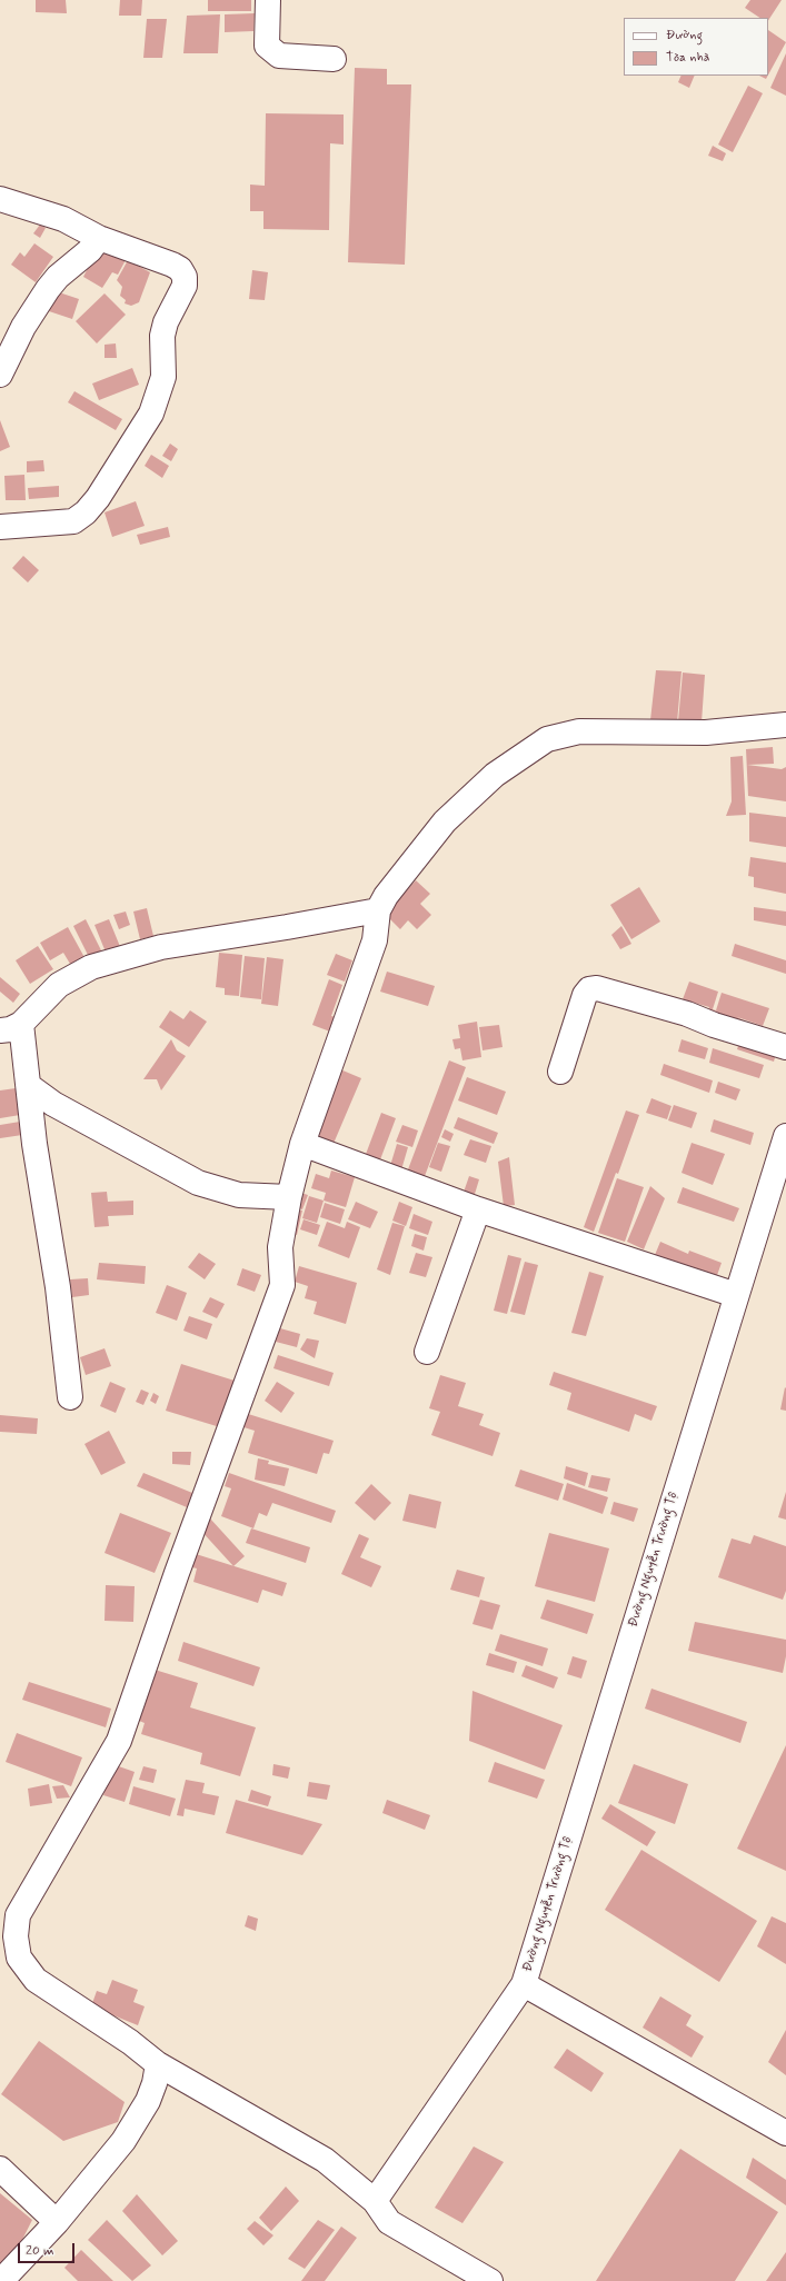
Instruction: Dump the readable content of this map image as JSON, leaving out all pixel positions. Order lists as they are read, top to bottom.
{
  "streets": {
    "street": ["Đường Nguyễn Trường Tộ"]
  },
  "legend": ["Đường", "Tòa nhà"],
  "scale_bar": "20 m"
}
